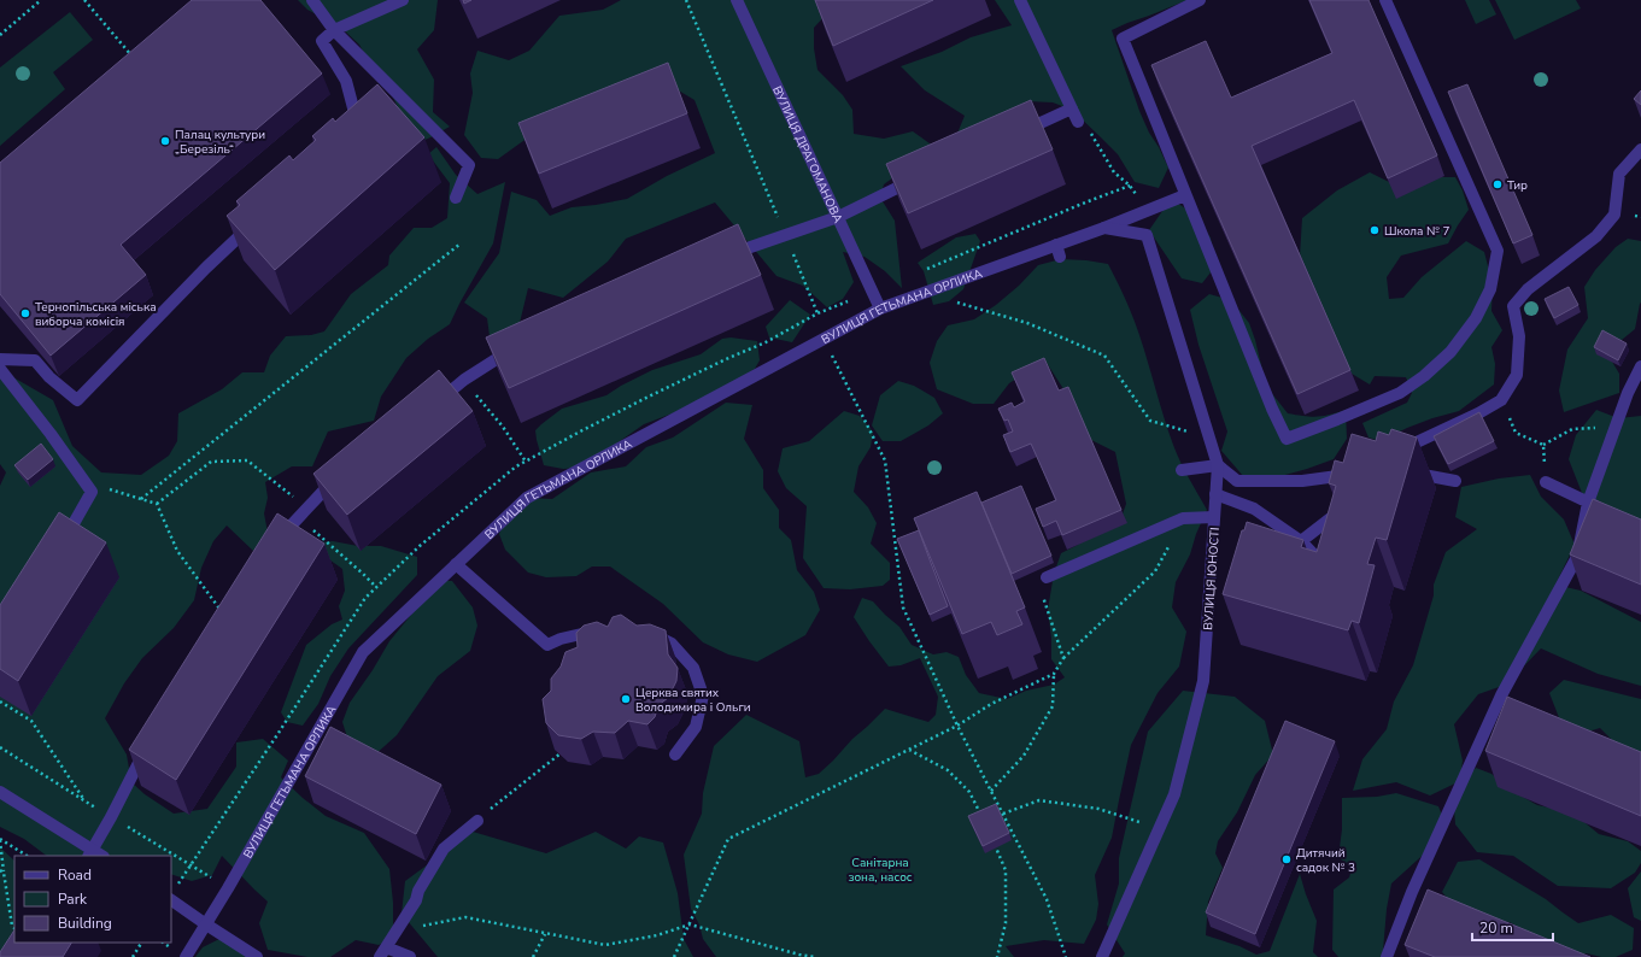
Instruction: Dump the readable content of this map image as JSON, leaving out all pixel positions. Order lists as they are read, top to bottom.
{
  "streets": {
    "street": ["ВУЛИЦЯ ДРАГОМАНОВА", "ВУЛИЦЯ ГЕТЬМАНА ОРЛИКА", "ВУЛИЦЯ ЮНОСТІ"]
  },
  "crossings": [
    ["ВУЛИЦЯ ДРАГОМАНОВА", "ВУЛИЦЯ ГЕТЬМАНА ОРЛИКА"],
    ["ВУЛИЦЯ ГЕТЬМАНА ОРЛИКА", "ВУЛИЦЯ ЮНОСТІ"]
  ],
  "parks": ["Санітарна зона, насос"],
  "places": [
    "Палац культури „Березіль“",
    "Тир",
    "Школа № 7",
    "Тернопільська міська виборча комісія",
    "Церква святих Володимира і Ольги",
    "Дитячий садок № 3"
  ],
  "legend": ["Road", "Park", "Building"],
  "scale_bar": "20 m"
}
